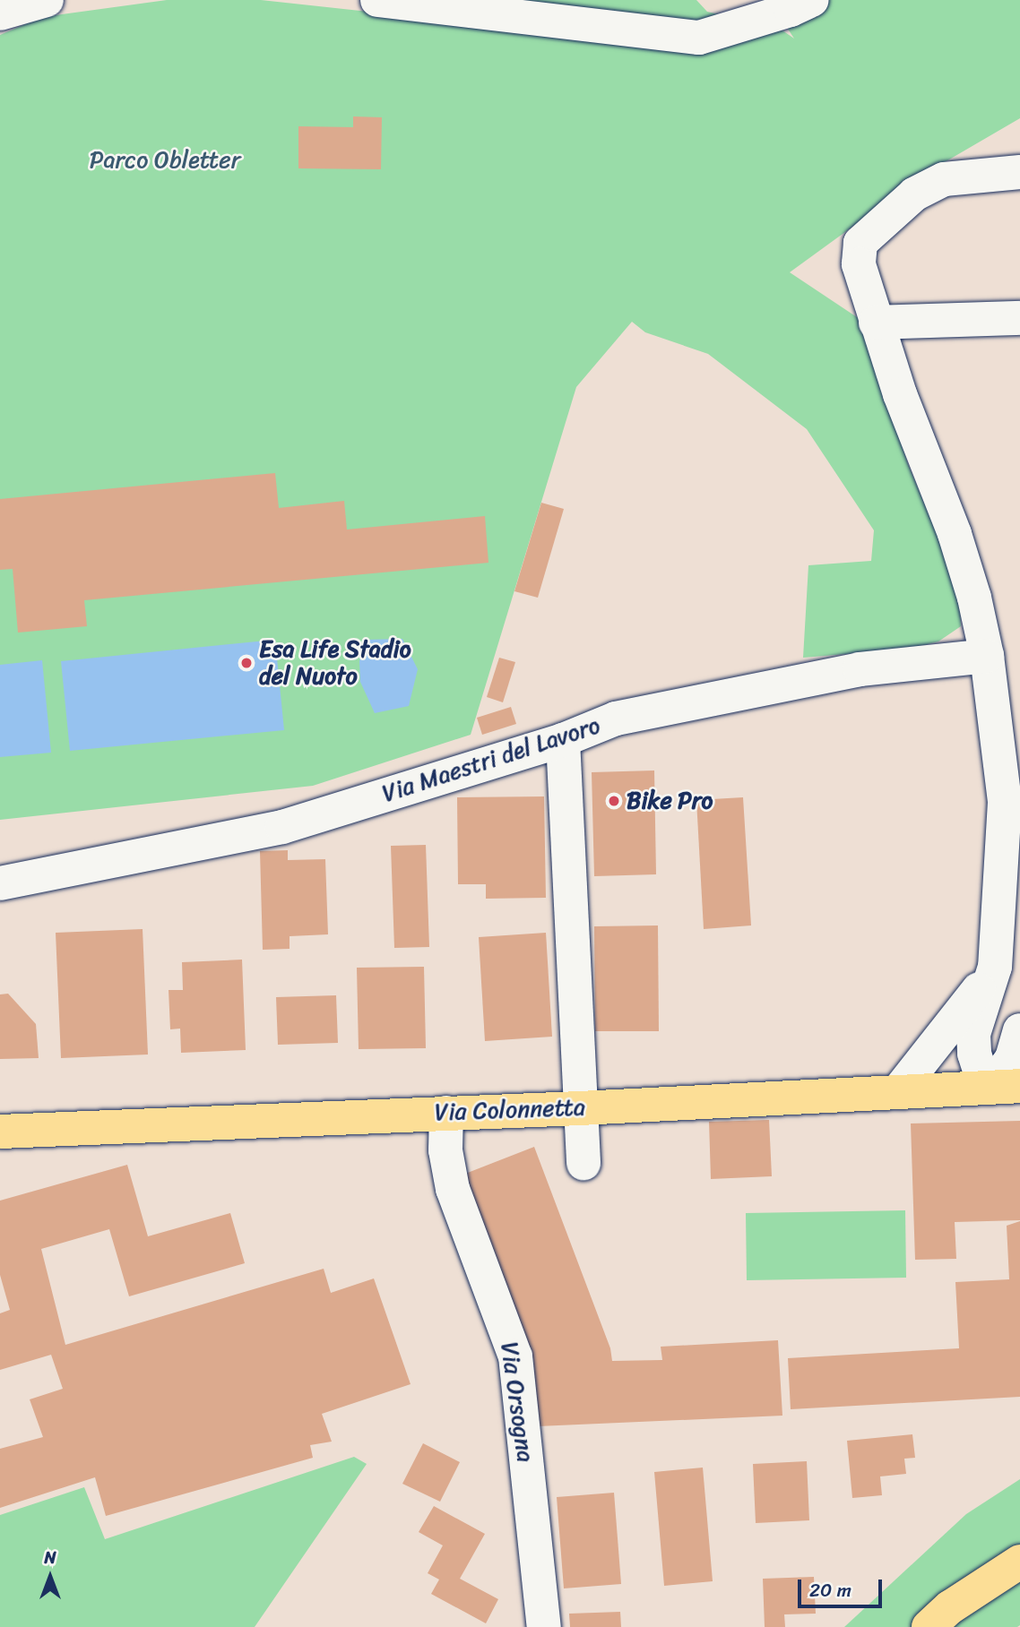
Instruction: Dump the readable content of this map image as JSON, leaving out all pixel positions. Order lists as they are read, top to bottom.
{
  "streets": {
    "main road": ["Via Colonnetta"],
    "street": ["Via Maestri del Lavoro", "Via Orsogna"]
  },
  "crossings": [
    ["Via Colonnetta", "Via Orsogna"]
  ],
  "parks": ["Parco Obletter"],
  "places": ["Esa Life Stadio del Nuoto", "Bike Pro"],
  "scale_bar": "20 m",
  "north": "top"
}
